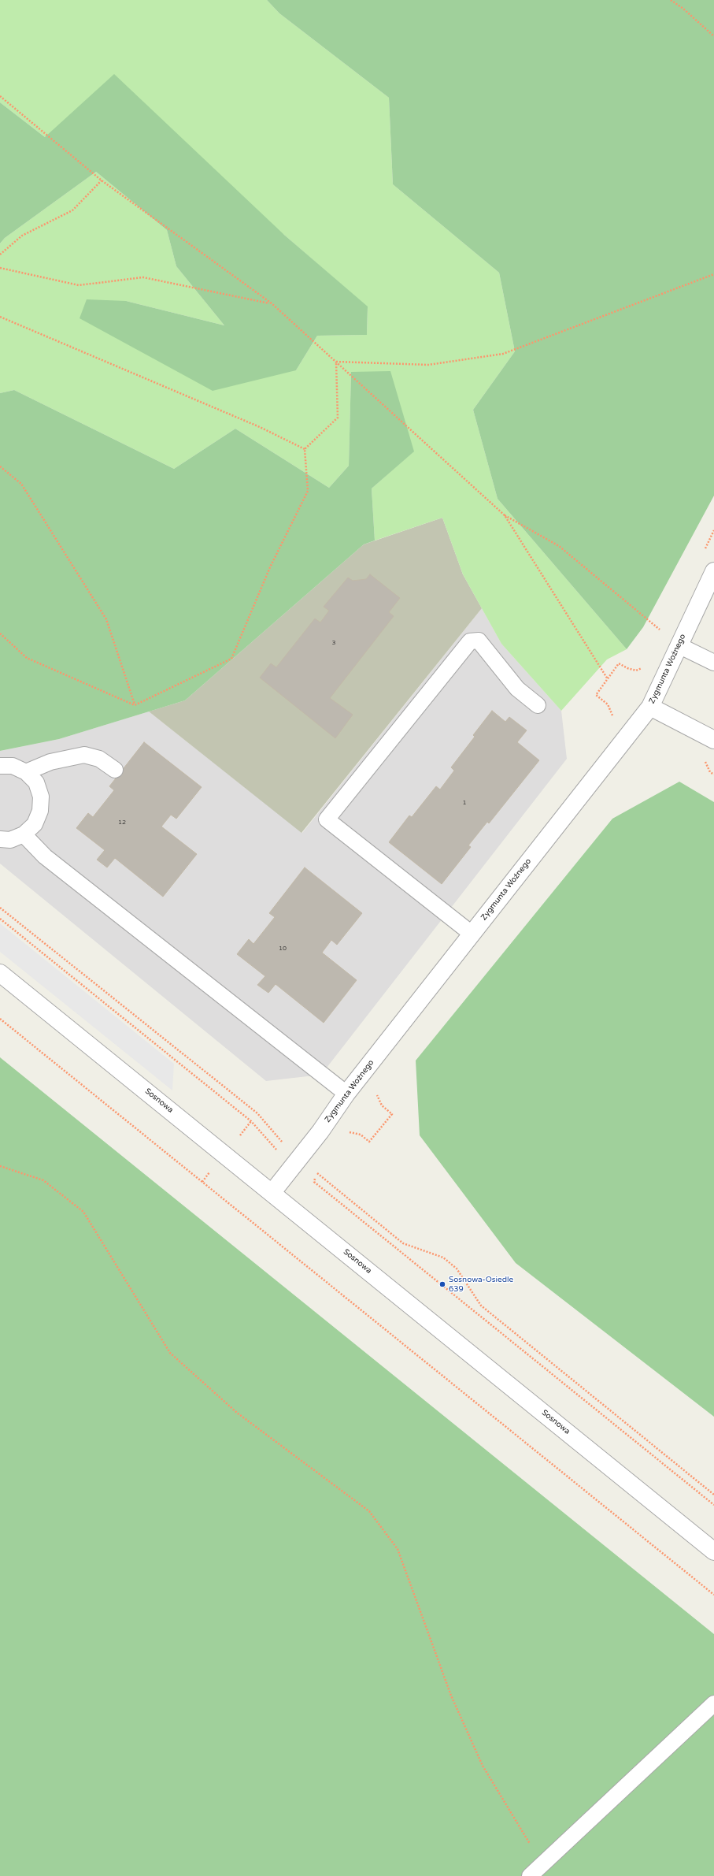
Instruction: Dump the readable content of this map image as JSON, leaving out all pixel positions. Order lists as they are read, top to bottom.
{
  "streets": {
    "street": ["Zygmunta Woźnego", "Sosnowa"]
  },
  "crossings": [
    ["Zygmunta Woźnego", "Sosnowa"]
  ],
  "places": ["Sosnowa-Osiedle 639"],
  "house_numbers": [
    "3",
    "1",
    "12",
    "10"
  ]
}
